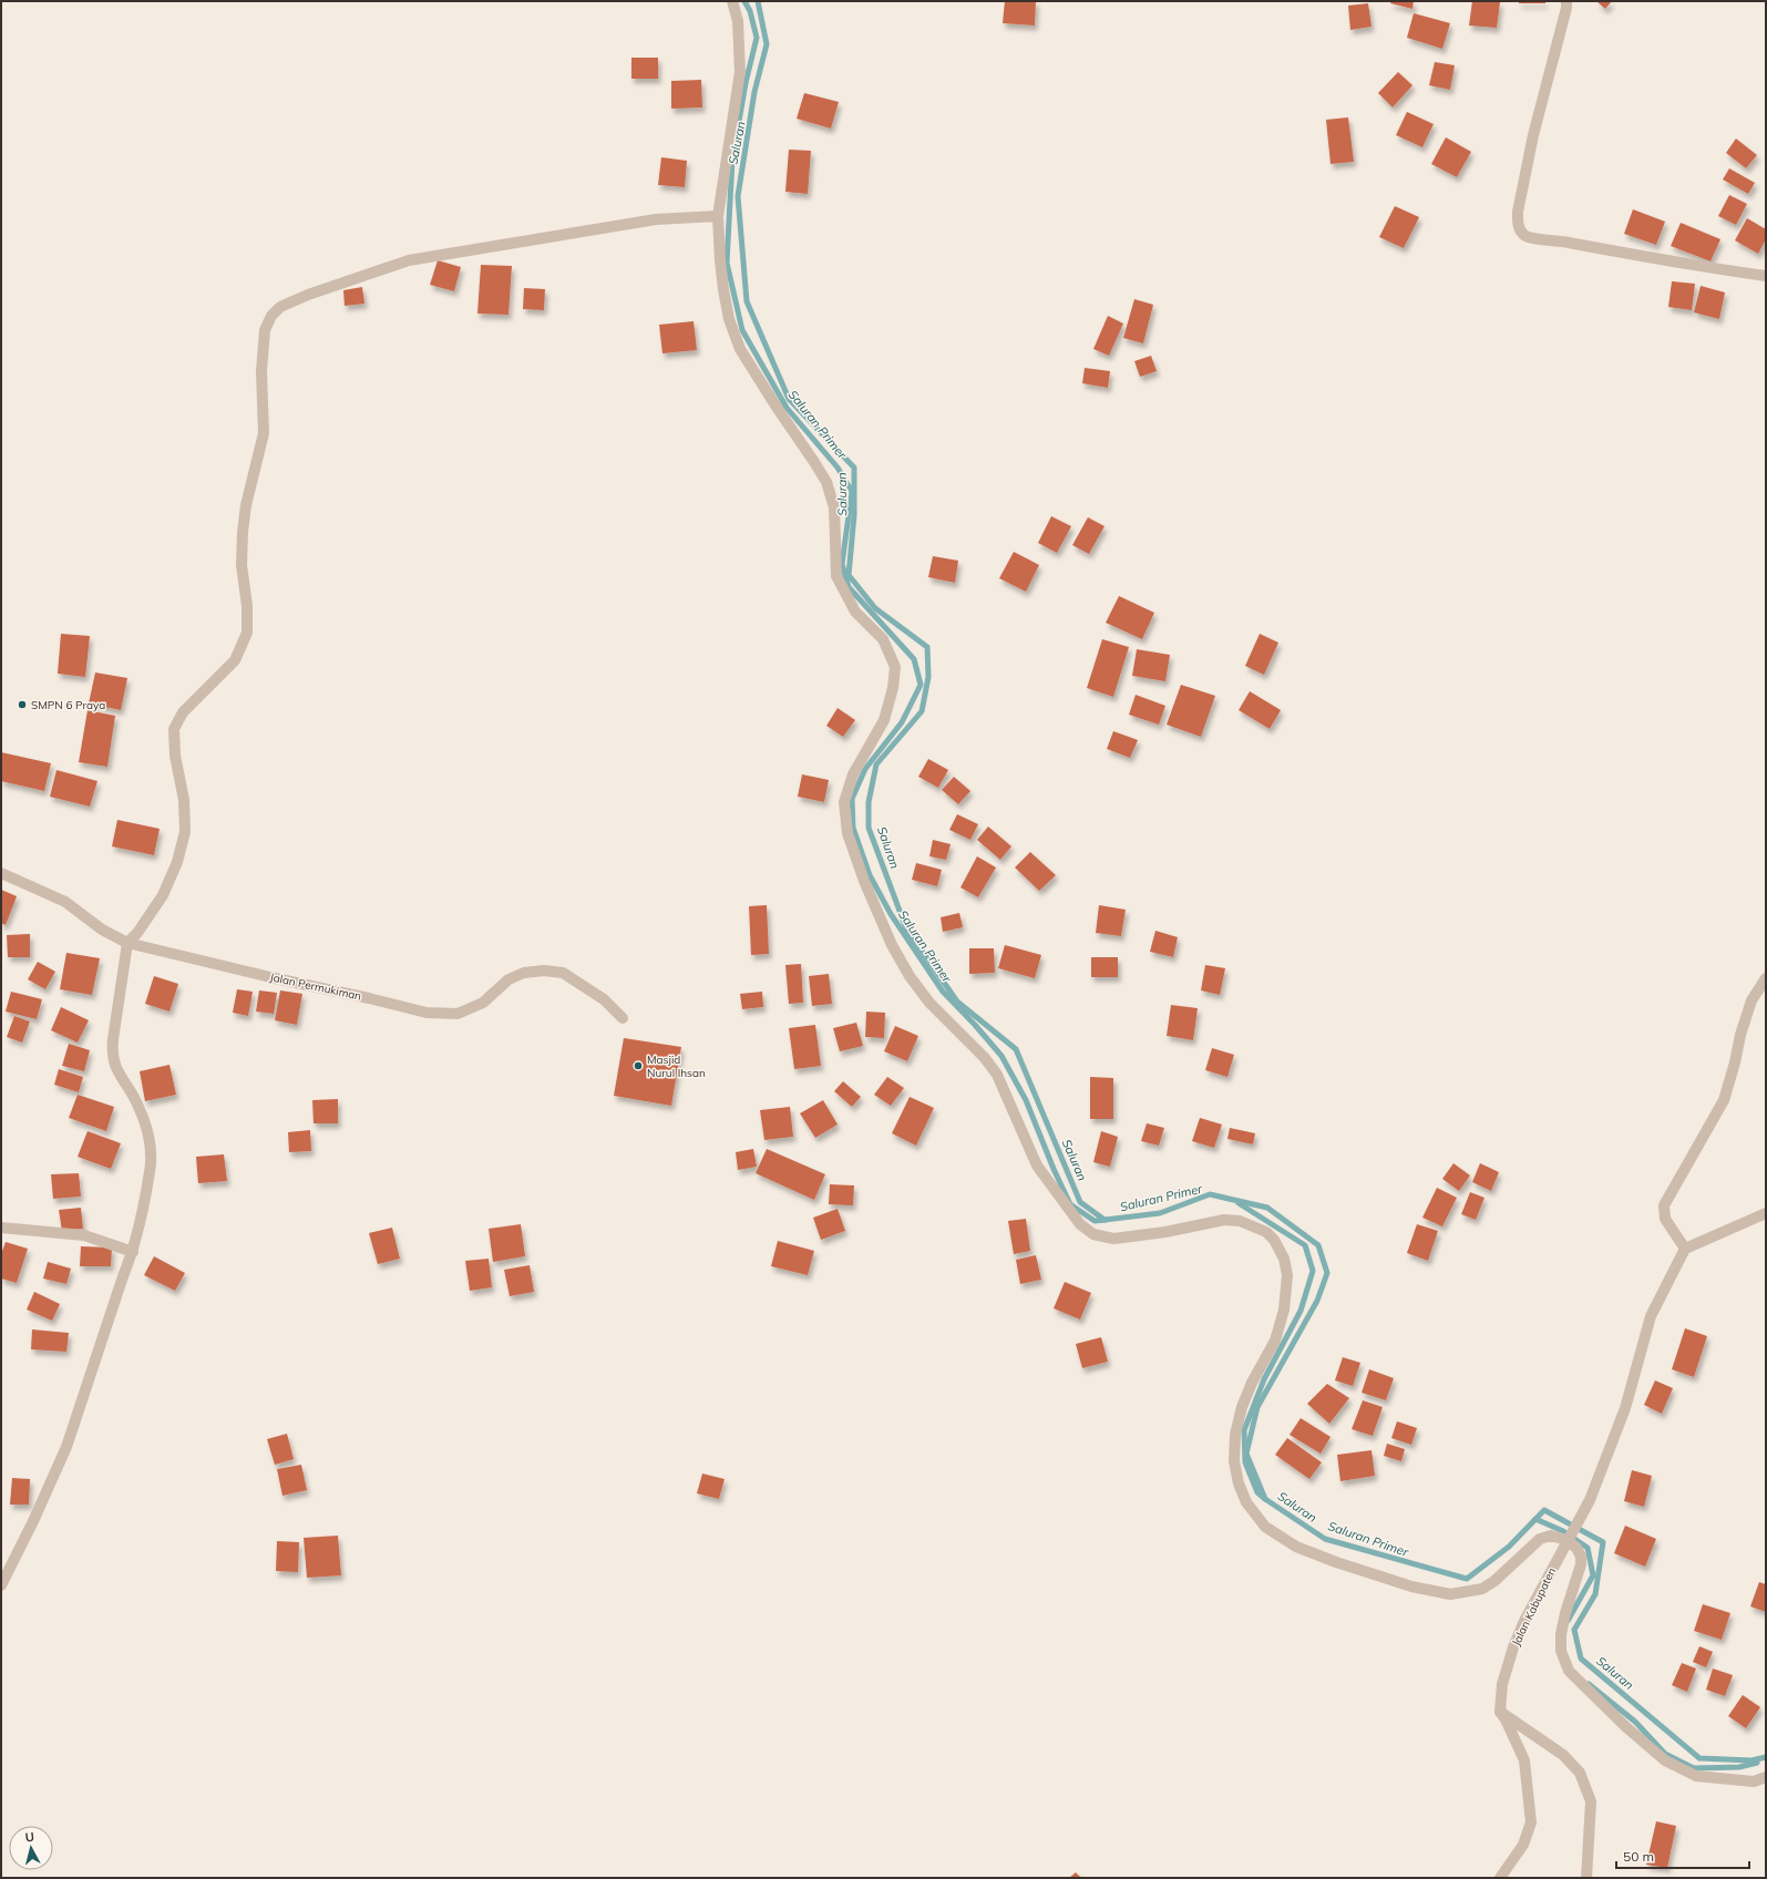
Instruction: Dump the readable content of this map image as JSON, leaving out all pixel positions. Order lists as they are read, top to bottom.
{
  "streets": {
    "street": ["Jalan Permukiman", "Jalan Kabupaten"]
  },
  "water": ["Saluran", "Saluran Primer"],
  "places": ["SMPN 6 Praya", "Masjid Nurul Ihsan"],
  "scale_bar": "50 m",
  "north": "top"
}
